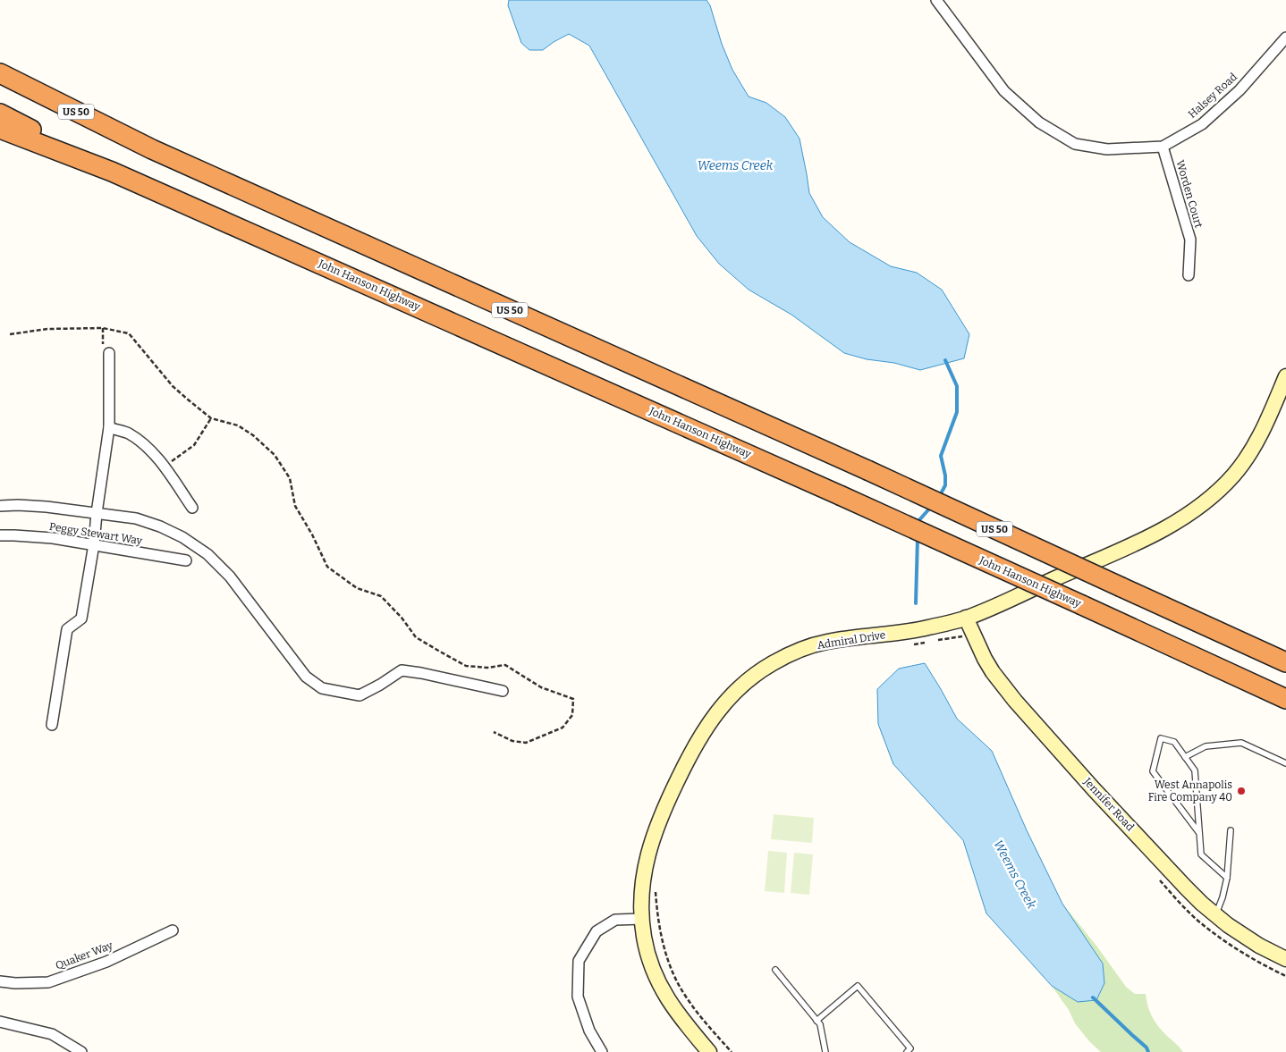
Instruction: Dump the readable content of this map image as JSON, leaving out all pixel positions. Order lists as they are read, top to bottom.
{
  "streets": {
    "highway": ["US 50", "John Hanson Highway"],
    "street": [
      "Halsey Road",
      "Worden Court",
      "Peggy Stewart Way",
      "Admiral Drive",
      "Jennifer Road",
      "Quaker Way"
    ]
  },
  "crossings": [
    ["Halsey Road", "Worden Court"],
    ["Admiral Drive", "Jennifer Road"]
  ],
  "water": ["Weems Creek"],
  "places": ["West Annapolis Fire Company 40"]
}
